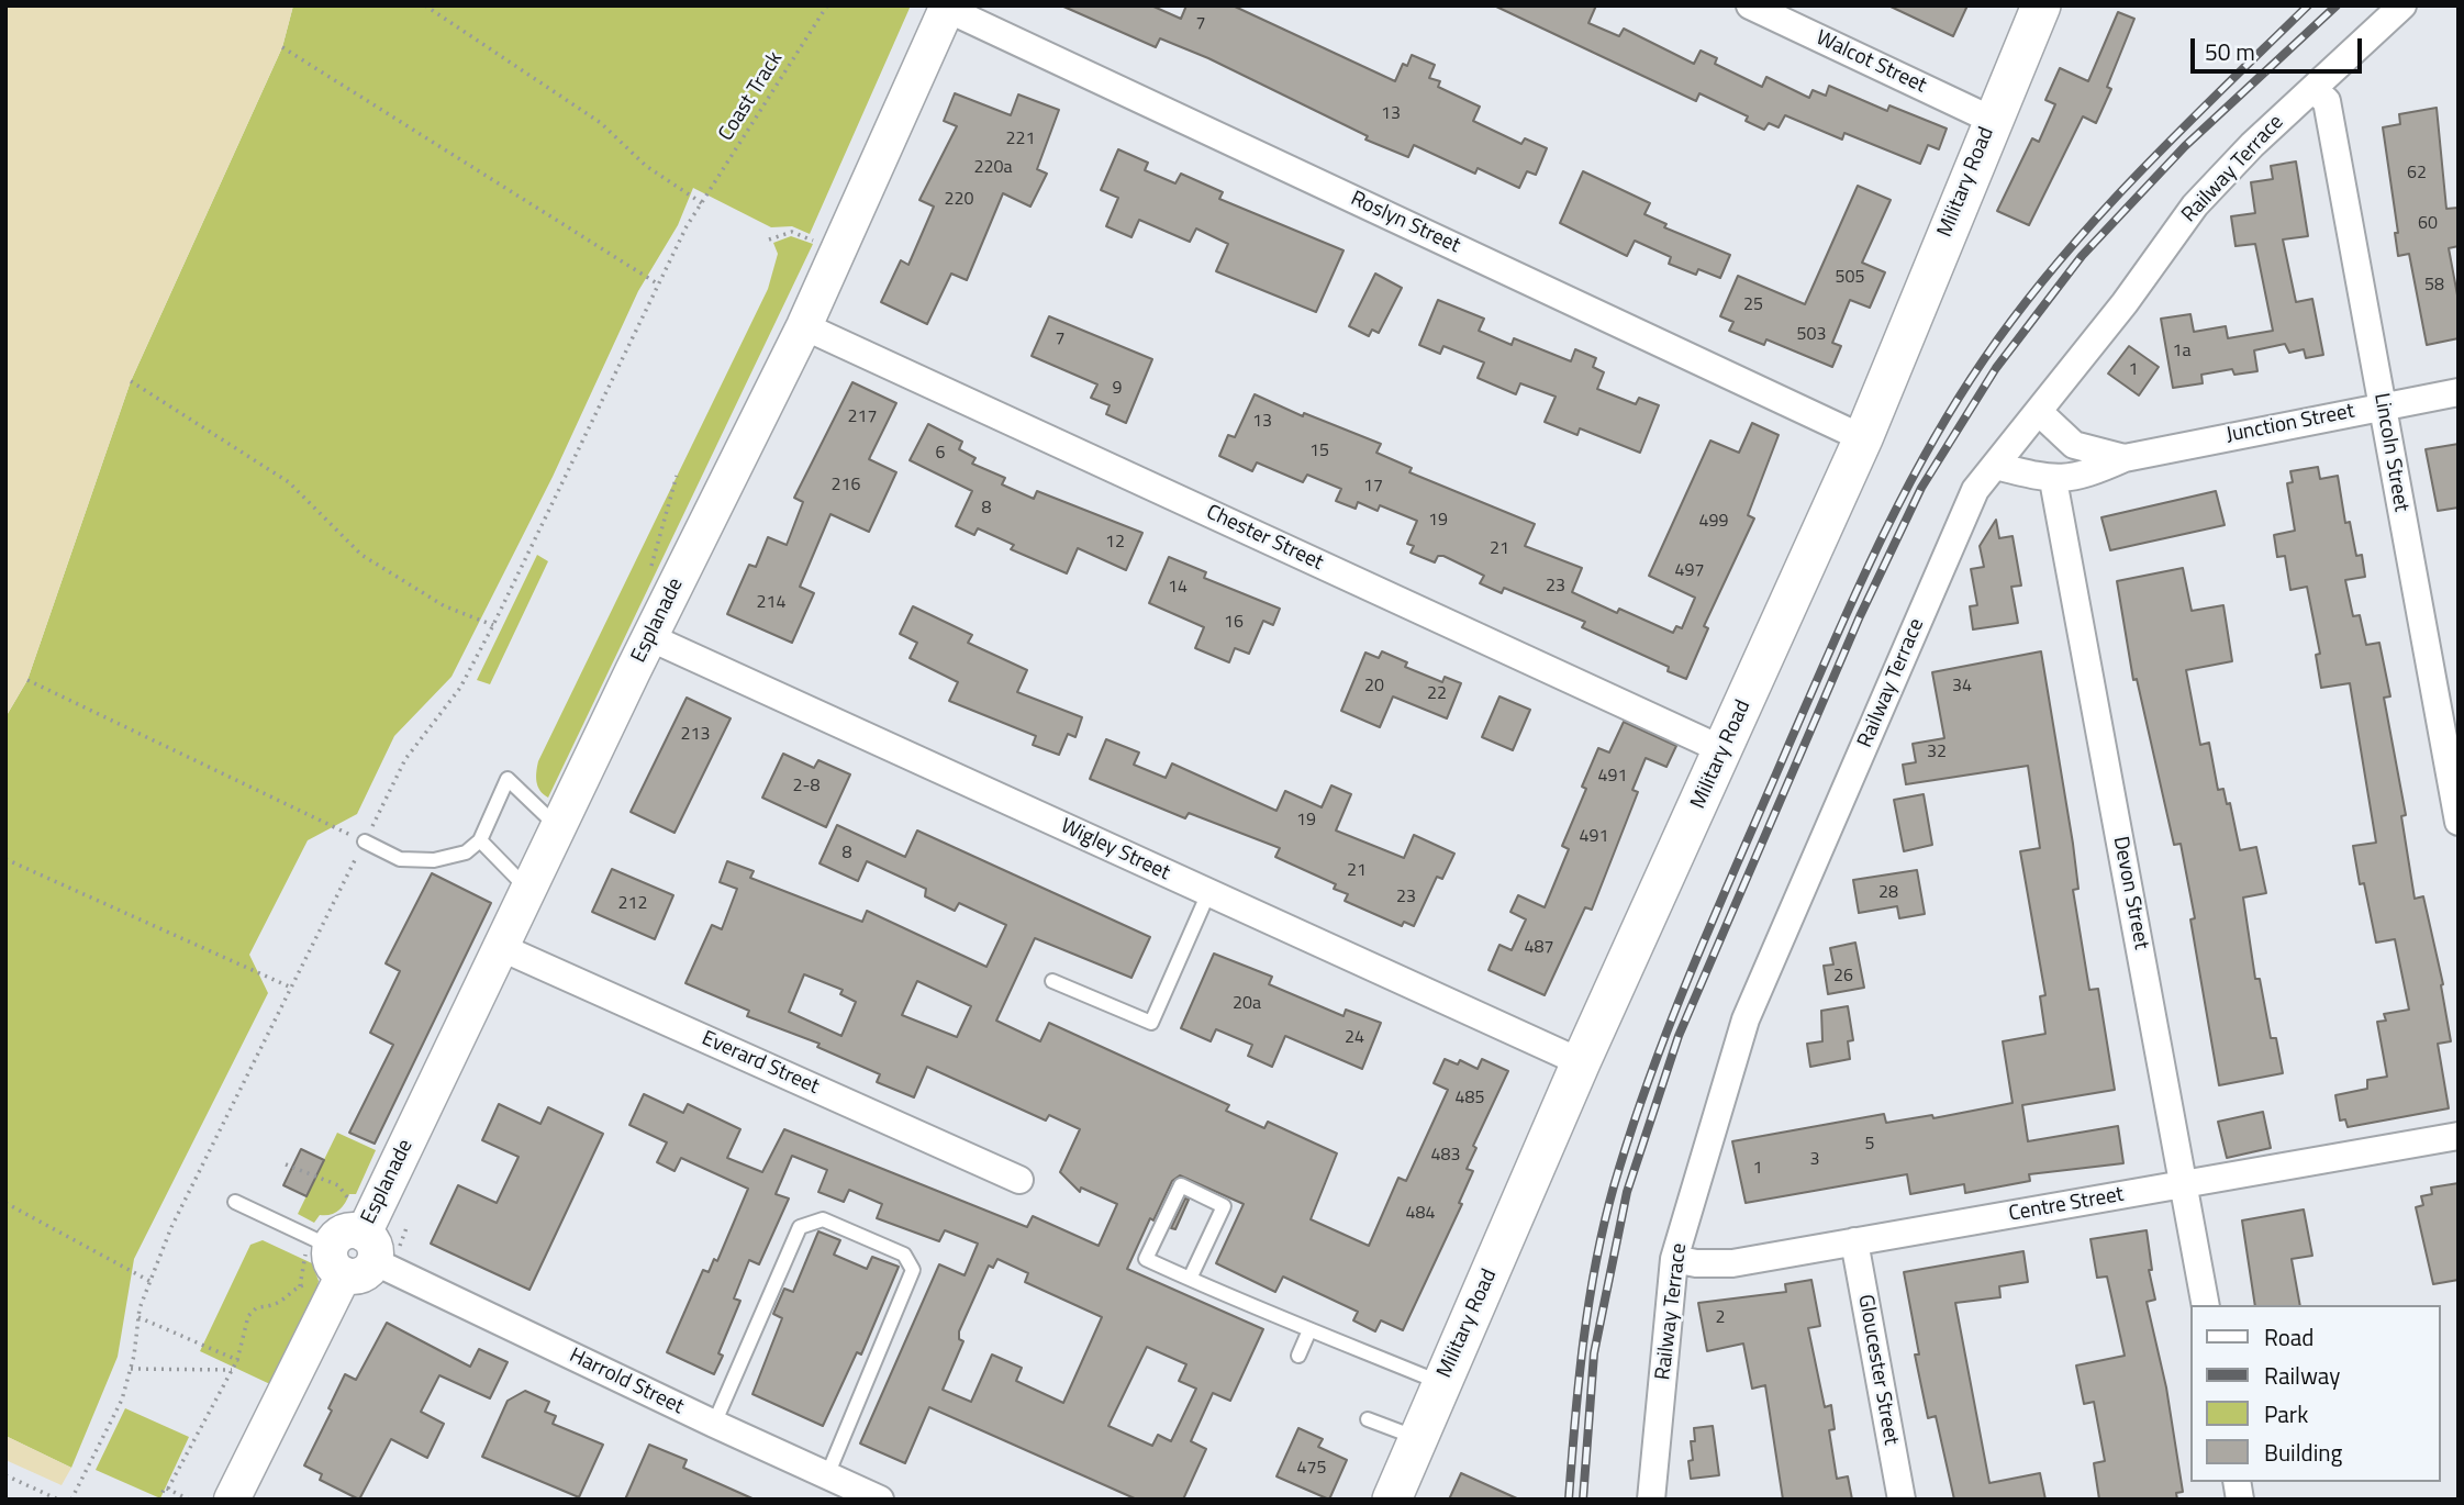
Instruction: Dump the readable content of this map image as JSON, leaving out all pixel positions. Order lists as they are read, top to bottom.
{
  "streets": {
    "main road": ["Military Road"],
    "street": [
      "Walcot Street",
      "Railway Terrace",
      "Roslyn Street",
      "Junction Street",
      "Lincoln Street",
      "Chester Street",
      "Esplanade",
      "Wigley Street",
      "Devon Street",
      "Everard Street",
      "Centre Street",
      "Gloucester Street",
      "Harrold Street"
    ],
    "path": ["Coast Track"]
  },
  "crossings": [
    ["Walcot Street", "Military Road"],
    ["Railway Terrace", "Junction Street"],
    ["Railway Terrace", "Lincoln Street"],
    ["Railway Terrace", "Centre Street"],
    ["Military Road", "Roslyn Street"],
    ["Military Road", "Chester Street"],
    ["Military Road", "Wigley Street"],
    ["Roslyn Street", "Esplanade"],
    ["Junction Street", "Lincoln Street"],
    ["Junction Street", "Devon Street"],
    ["Chester Street", "Esplanade"],
    ["Esplanade", "Wigley Street"],
    ["Esplanade", "Everard Street"],
    ["Esplanade", "Harrold Street"],
    ["Devon Street", "Centre Street"],
    ["Centre Street", "Gloucester Street"]
  ],
  "house_numbers": [
    "7",
    "13",
    "221",
    "220a",
    "62",
    "220",
    "60",
    "505",
    "58",
    "25",
    "503",
    "7",
    "1a",
    "1",
    "9",
    "217",
    "13",
    "15",
    "6",
    "216",
    "17",
    "8",
    "19",
    "499",
    "12",
    "21",
    "497",
    "23",
    "14",
    "214",
    "16",
    "20",
    "34",
    "22",
    "213",
    "32",
    "491",
    "2-8",
    "19",
    "491",
    "8",
    "21",
    "28",
    "23",
    "212",
    "487",
    "26",
    "20a",
    "24",
    "485",
    "5",
    "483",
    "3",
    "1",
    "484",
    "2",
    "475"
  ],
  "legend": [
    "Road",
    "Railway",
    "Park",
    "Building"
  ],
  "scale_bar": "50 m"
}
